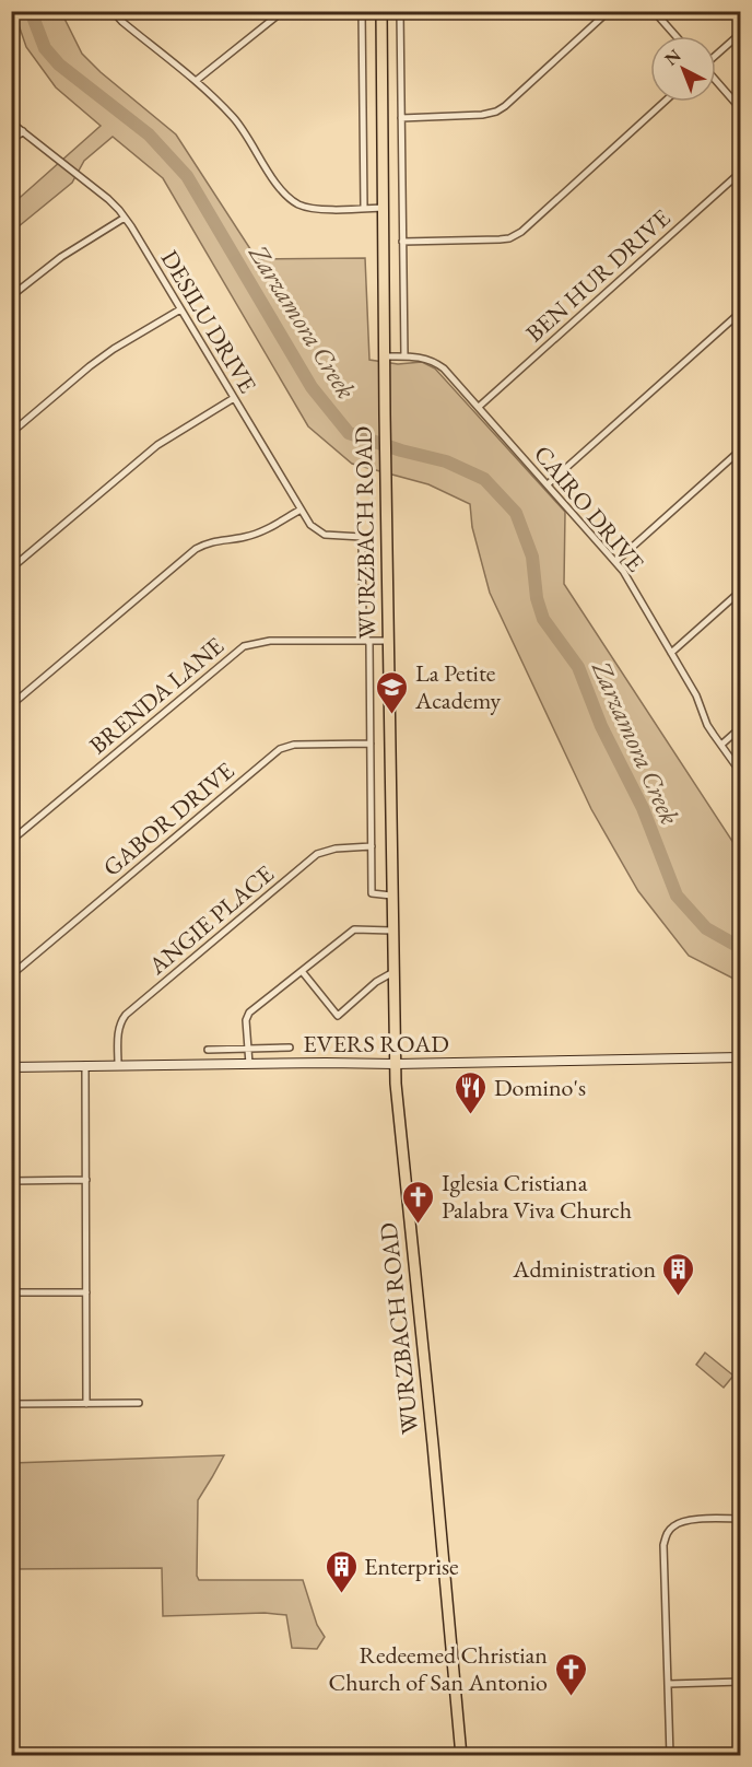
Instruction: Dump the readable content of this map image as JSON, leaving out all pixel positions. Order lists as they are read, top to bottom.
{
  "streets": {
    "main road": ["WURZBACH ROAD", "EVERS ROAD"],
    "street": [
      "BEN HUR DRIVE",
      "DESILU DRIVE",
      "CAIRO DRIVE",
      "BRENDA LANE",
      "GABOR DRIVE",
      "ANGIE PLACE"
    ]
  },
  "crossings": [
    ["BEN HUR DRIVE", "CAIRO DRIVE"],
    ["DESILU DRIVE", "WURZBACH ROAD"],
    ["CAIRO DRIVE", "WURZBACH ROAD"],
    ["WURZBACH ROAD", "BRENDA LANE"],
    ["WURZBACH ROAD", "GABOR DRIVE"],
    ["WURZBACH ROAD", "ANGIE PLACE"],
    ["WURZBACH ROAD", "EVERS ROAD"],
    ["ANGIE PLACE", "EVERS ROAD"]
  ],
  "water": ["Zarzamora Creek"],
  "places": {
    "school or university": ["La Petite Academy"],
    "restaurant": ["Domino's"],
    "church": ["Iglesia Cristiana Palabra Viva Church", "Redeemed Christian Church of San Antonio"],
    "building": ["Administration", "Enterprise"]
  },
  "north": "top left"
}
